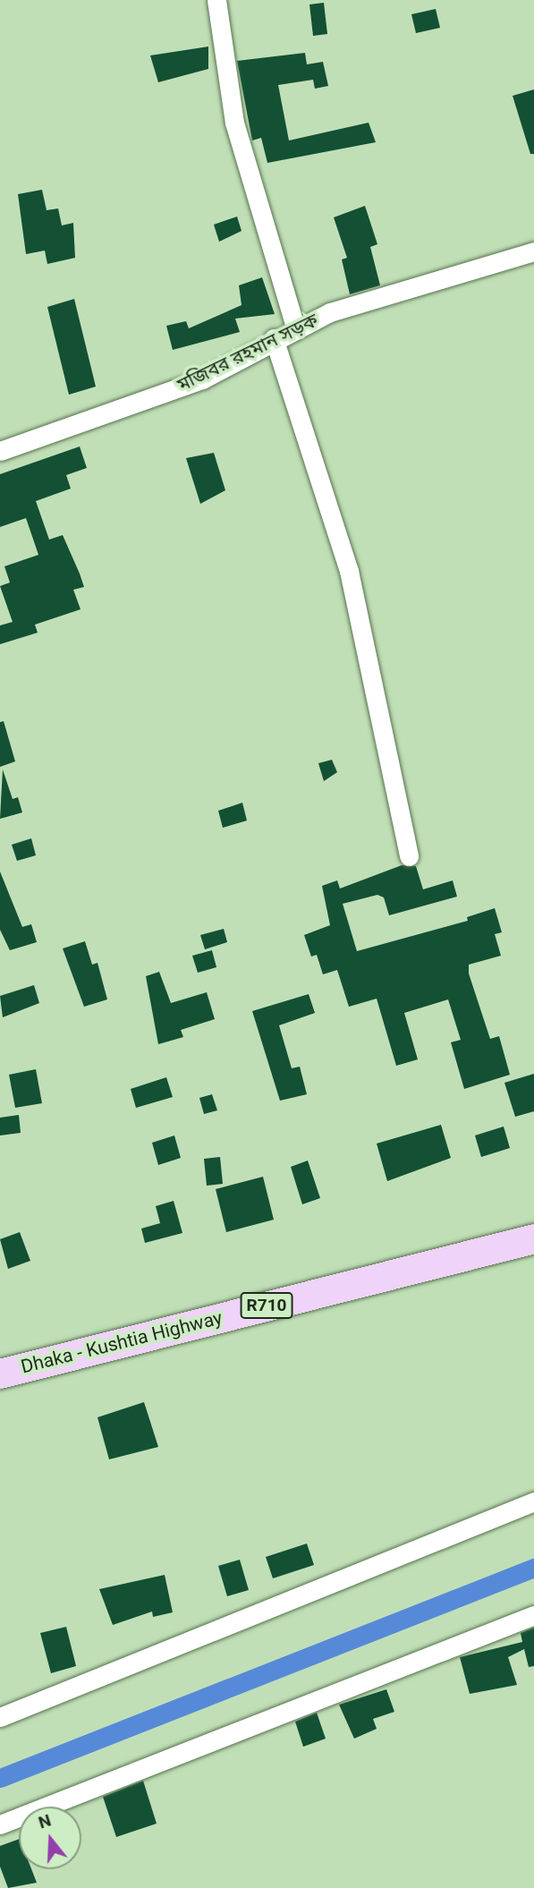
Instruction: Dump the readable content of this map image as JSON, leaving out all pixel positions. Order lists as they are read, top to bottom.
{
  "streets": {
    "main road": ["R710", "Dhaka - Kushtia Highway"],
    "street": ["মজিবর রহমান সড়ক"]
  },
  "north": "top"
}
